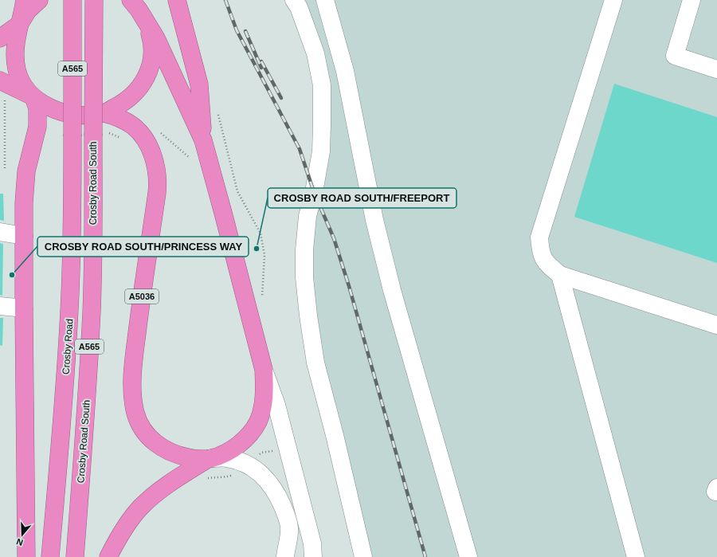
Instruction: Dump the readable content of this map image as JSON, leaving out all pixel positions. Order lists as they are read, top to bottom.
{
  "streets": {
    "highway": [
      "A565",
      "Crosby Road South",
      "A5036",
      "Crosby Road"
    ]
  },
  "places": ["CROSBY ROAD SOUTH/FREEPORT", "CROSBY ROAD SOUTH/PRINCESS WAY"],
  "north": "bottom"
}
